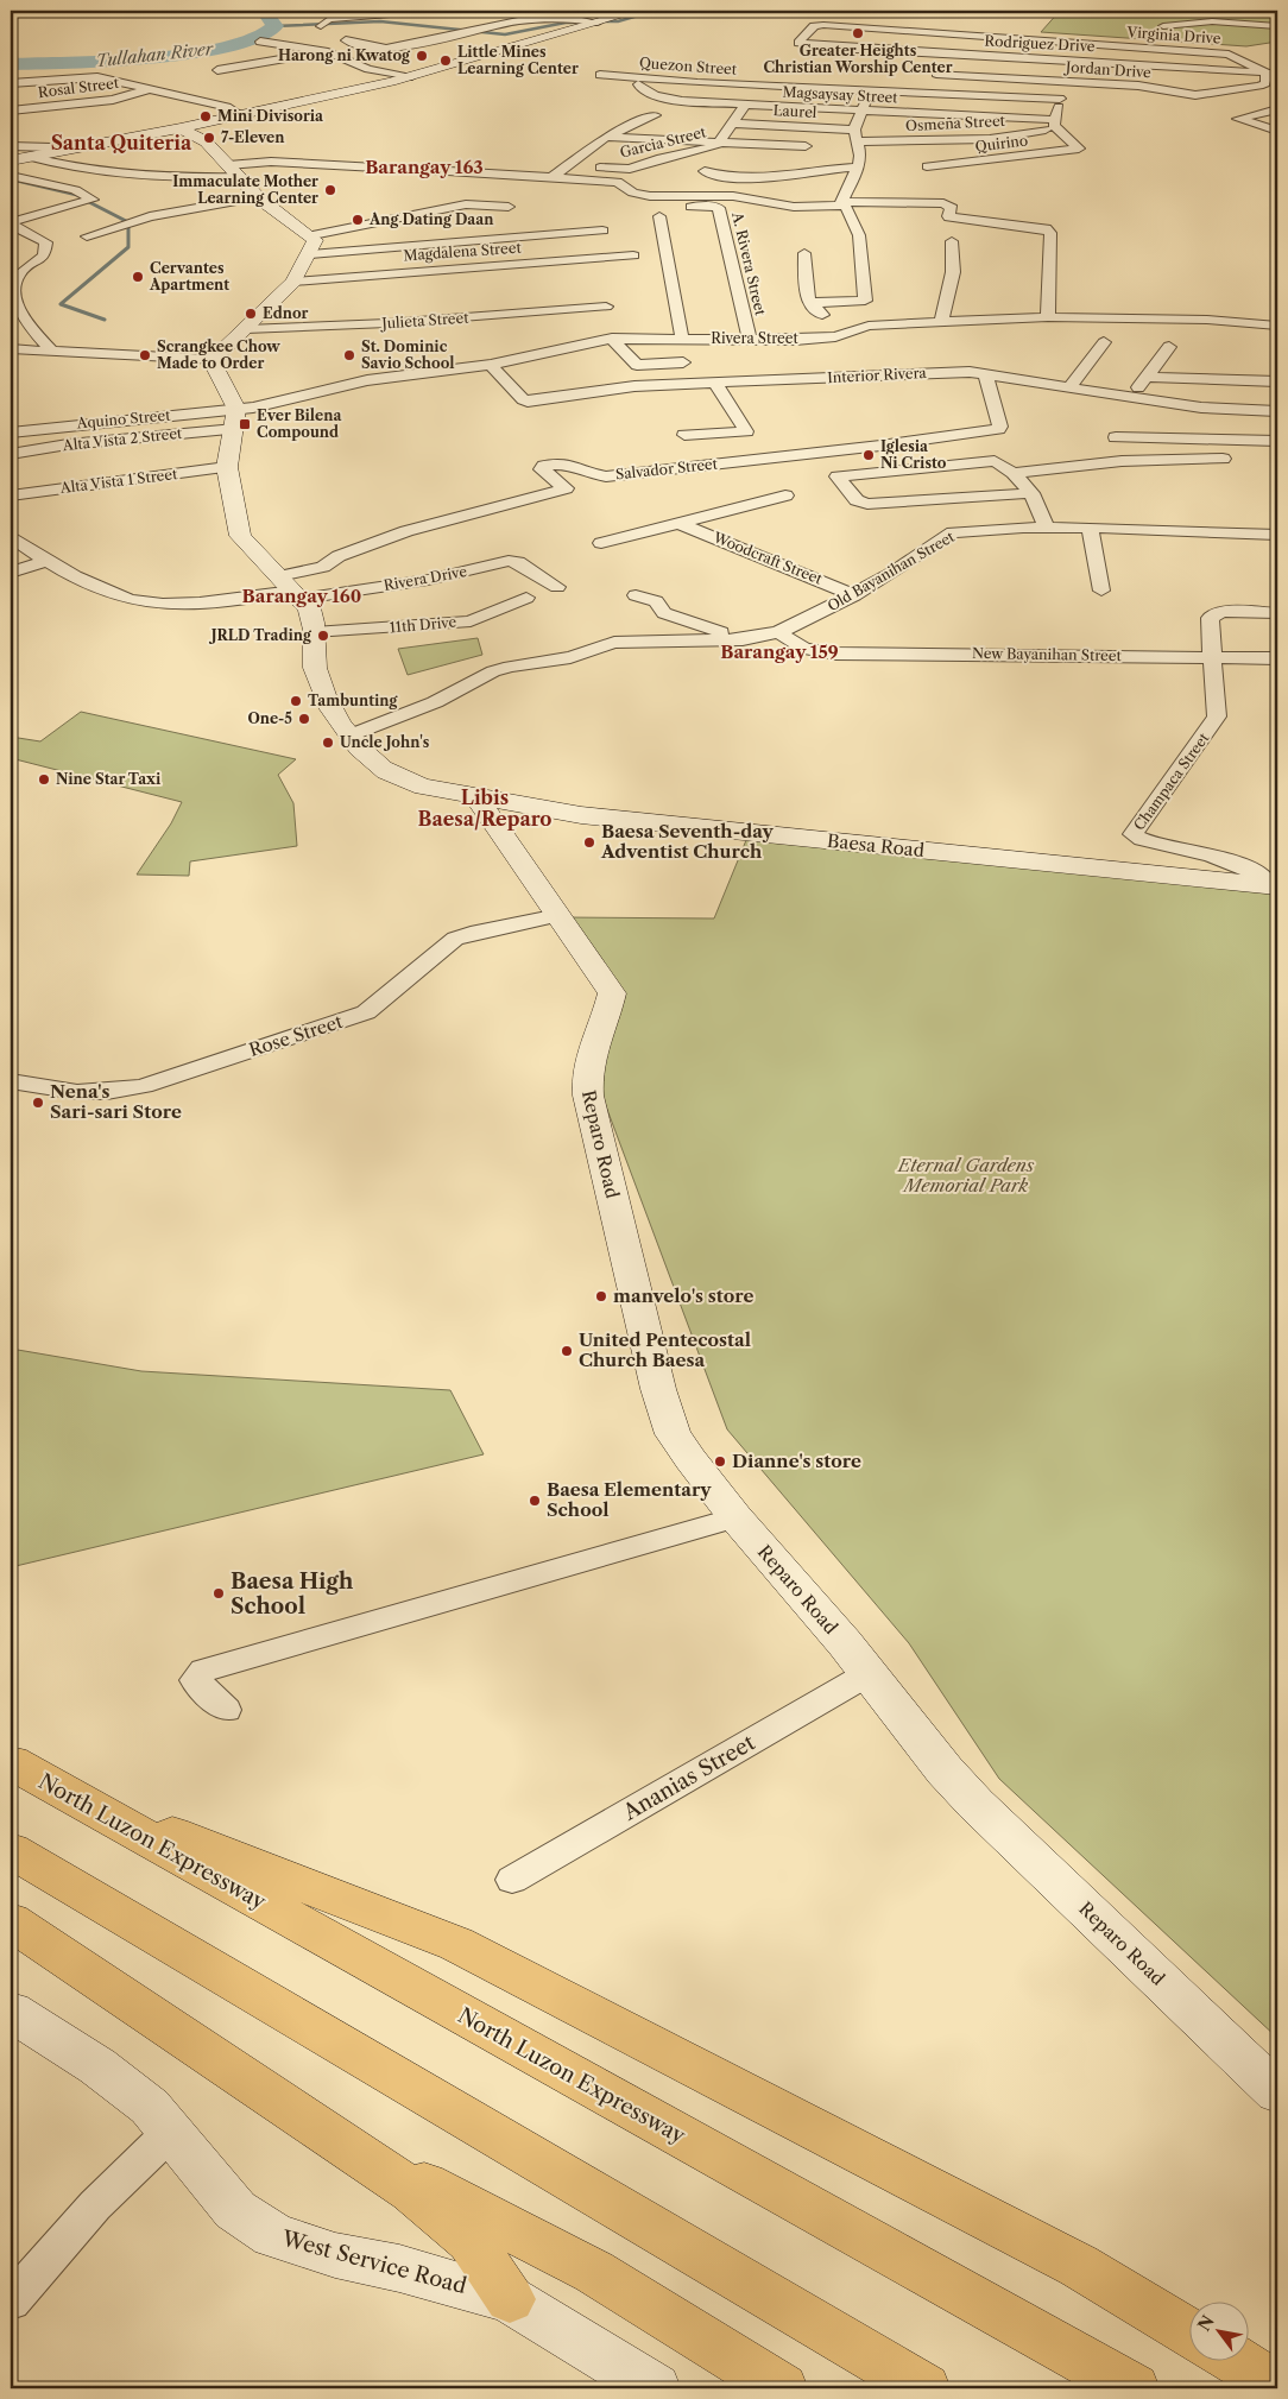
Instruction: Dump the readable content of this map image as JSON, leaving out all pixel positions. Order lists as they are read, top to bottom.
{
  "streets": {
    "highway": ["North Luzon Expressway"],
    "main road": ["Baesa Road", "Reparo Road", "West Service Road"],
    "street": [
      "Virginia Drive",
      "Rodriguez Drive",
      "Quezon Street",
      "Jordan Drive",
      "Rosal Street",
      "Magsaysay Street",
      "Laurel",
      "Osmeña Street",
      "Garcia Street",
      "Quirino",
      "Magdalena Street",
      "A. Rivera Street",
      "Julieta Street",
      "Rivera Street",
      "Interior Rivera",
      "Aquino Street",
      "Alta Vista 2 Street",
      "Salvador Street",
      "Alta Vista 1 Street",
      "Woodcraft Street",
      "Old Bayanihan Street",
      "Rivera Drive",
      "11th Drive",
      "New Bayanihan Street",
      "Champaca Street",
      "Rose Street",
      "Ananias Street"
    ]
  },
  "crossings": [
    ["Virginia Drive", "Rodriguez Drive"],
    ["Virginia Drive", "Jordan Drive"],
    ["Rodriguez Drive", "Jordan Drive"],
    ["Quezon Street", "Magsaysay Street"],
    ["Magsaysay Street", "Osmeña Street"],
    ["Magsaysay Street", "Garcia Street"],
    ["Magsaysay Street", "Quirino"],
    ["Laurel", "Garcia Street"],
    ["Osmeña Street", "Quirino"],
    ["A. Rivera Street", "Rivera Street"],
    ["Rivera Street", "Interior Rivera"],
    ["Rivera Street", "Aquino Street"],
    ["Rivera Street", "Alta Vista 2 Street"],
    ["Interior Rivera", "Salvador Street"],
    ["Aquino Street", "Alta Vista 2 Street"],
    ["Salvador Street", "Rivera Drive"],
    ["Woodcraft Street", "Old Bayanihan Street"],
    ["Old Bayanihan Street", "New Bayanihan Street"],
    ["New Bayanihan Street", "Champaca Street"],
    ["Champaca Street", "Baesa Road"],
    ["Baesa Road", "Reparo Road"],
    ["Rose Street", "Reparo Road"],
    ["Reparo Road", "Ananias Street"]
  ],
  "districts": [
    "Santa Quiteria",
    "Barangay 163",
    "Barangay 160",
    "Barangay 159",
    "Libis Baesa/Reparo"
  ],
  "water": ["Tullahan River"],
  "parks": ["Eternal Gardens Memorial Park"],
  "places": {
    "other": [
      "Greater Heights Christian Worship Center",
      "Harong ni Kwatog",
      "Little Mines Learning Center",
      "Mini Divisoria",
      "7-Eleven",
      "Immaculate Mother Learning Center",
      "Ang Dating Daan",
      "Cervantes Apartment",
      "Ednor",
      "Scrangkee Chow Made to Order",
      "St. Dominic Savio School",
      "Iglesia Ni Cristo",
      "JRLD Trading",
      "Tambunting",
      "One-5",
      "Uncle John's",
      "Nine Star Taxi",
      "Baesa Seventh-day Adventist Church",
      "Nena's Sari-sari Store",
      "manvelo's store",
      "United Pentecostal Church Baesa",
      "Dianne's store",
      "Baesa Elementary School",
      "Baesa High School"
    ],
    "transit": ["Ever Bilena Compound"]
  },
  "north": "top left"
}
